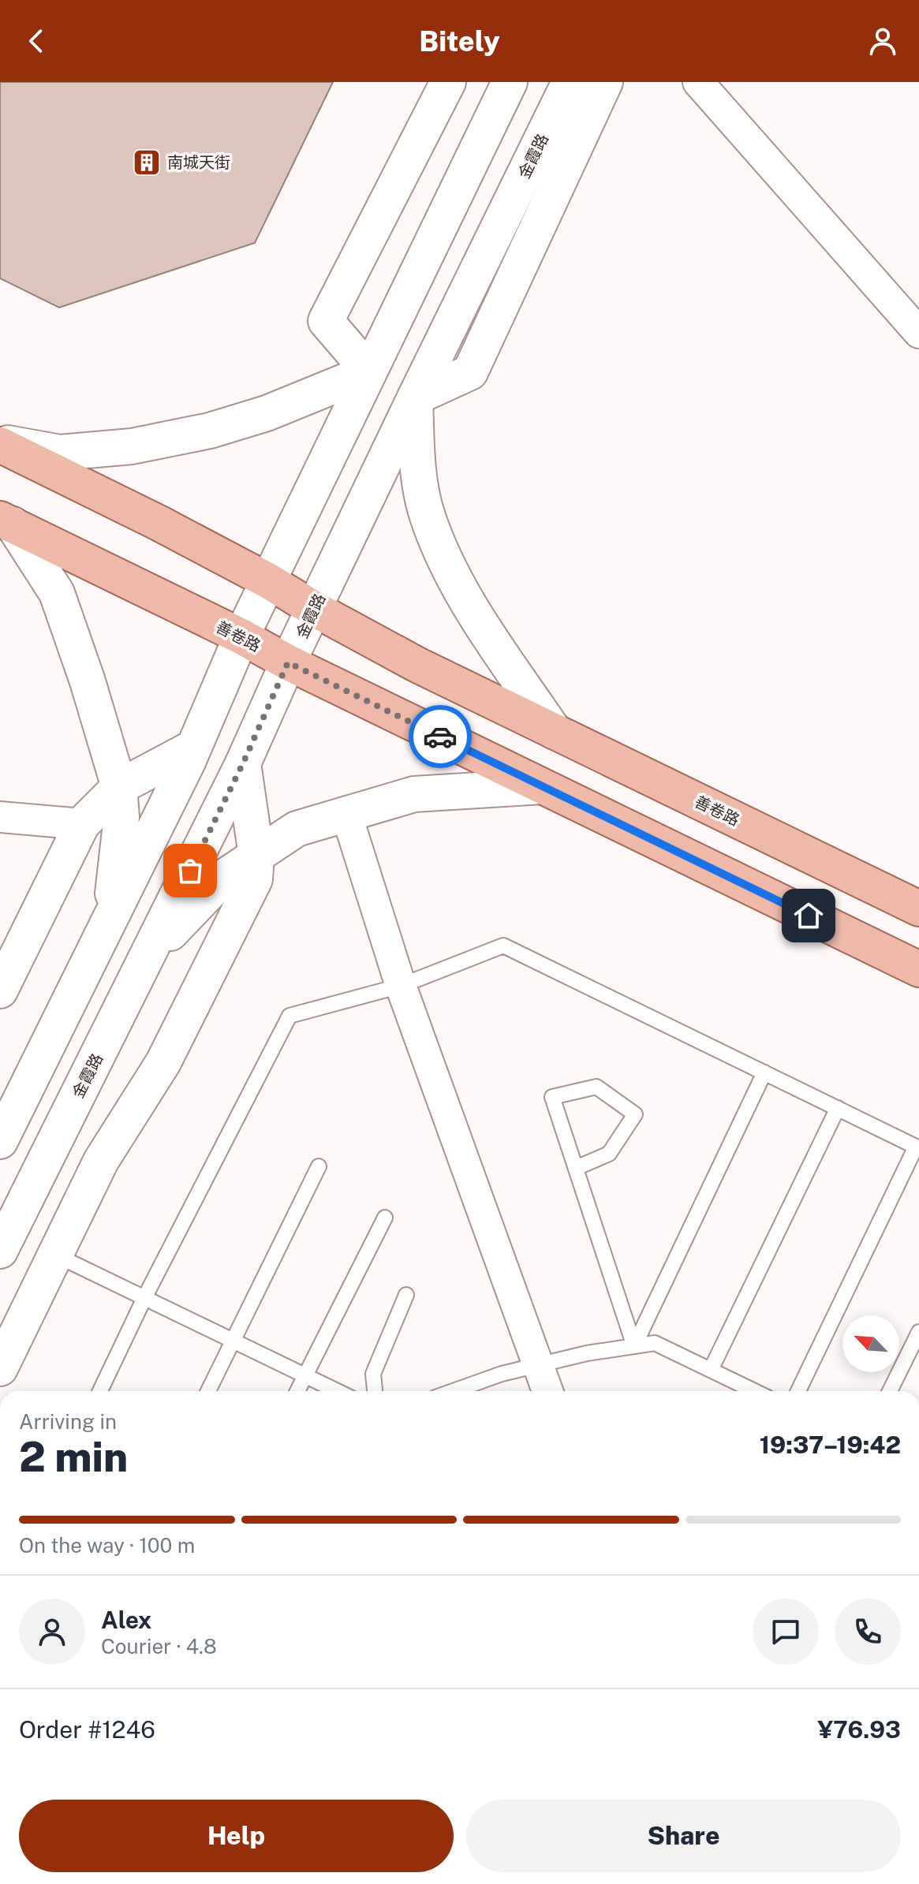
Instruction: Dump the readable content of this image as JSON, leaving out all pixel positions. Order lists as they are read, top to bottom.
{
  "streets": {
    "main road": ["金霞路", "善卷路"]
  },
  "crossings": [
    ["金霞路", "善卷路"]
  ],
  "places": {
    "building": ["南城天街"]
  },
  "north": "top left",
  "page": {
    "header": "Bitely",
    "heading": ["2 min", "Arriving in", "19:37–19:42"],
    "panel": [
      "Alex",
      "Courier · 4.8",
      "Order #1246",
      "¥76.93"
    ],
    "bar": "On the way · 100 m",
    "buttons": ["Help", "Share"]
  }
}
